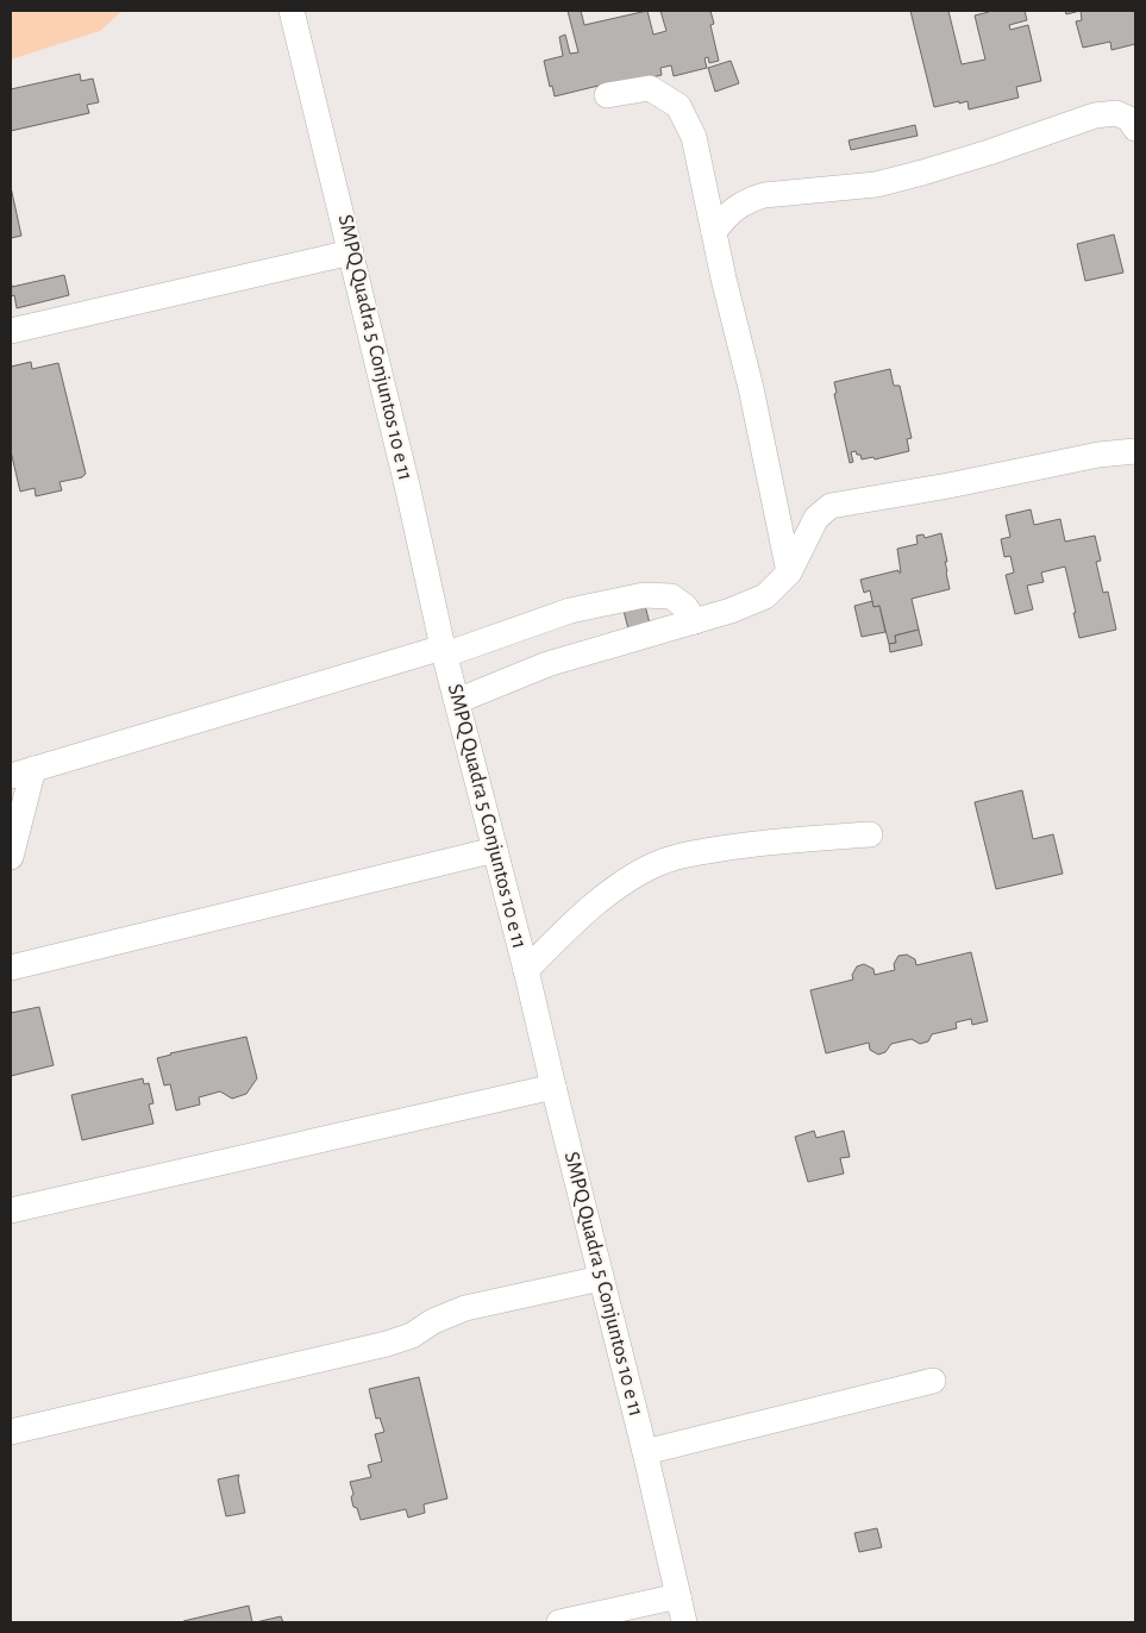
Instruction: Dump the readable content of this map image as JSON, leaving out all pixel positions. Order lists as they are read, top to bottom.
{
  "streets": {
    "street": ["SMPQ Quadra 5 Conjuntos 10 e 11"]
  }
}
